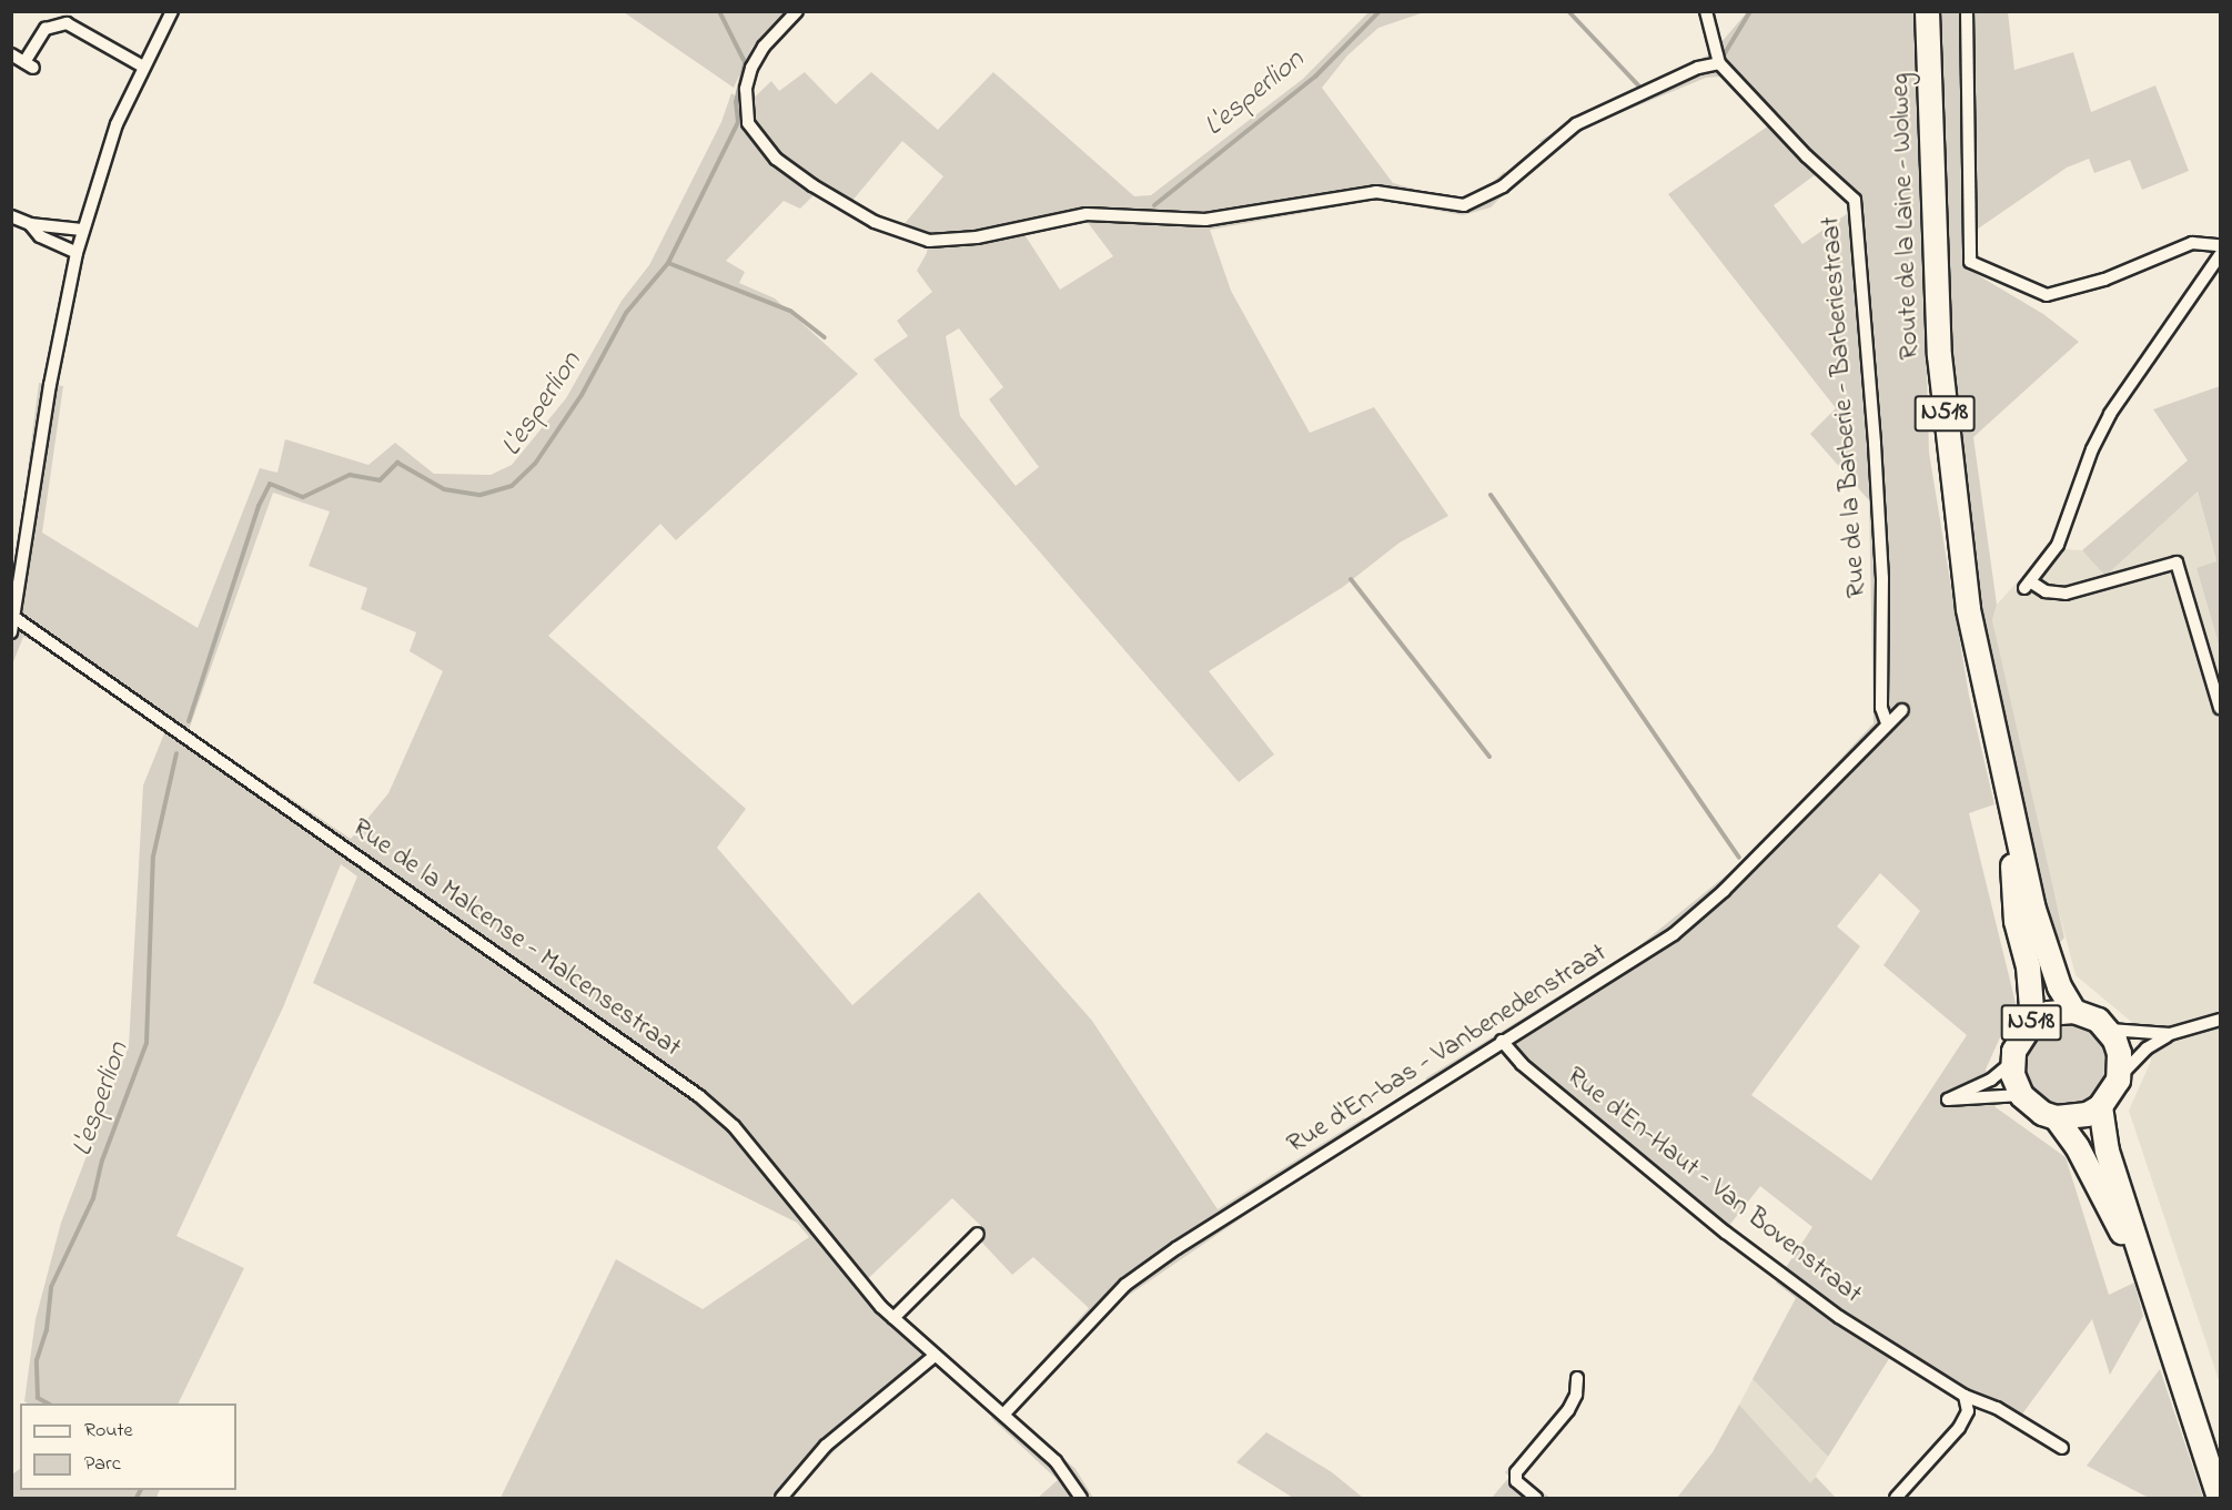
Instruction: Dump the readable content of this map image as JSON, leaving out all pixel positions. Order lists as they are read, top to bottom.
{
  "streets": {
    "highway": ["Route de la Laine - Wolweg", "N518"],
    "street": [
      "Rue de la Barberie - Barberiestraat",
      "Rue de la Malcense - Malcensestraat",
      "Rue d'En-bas - Vanbenedenstraat",
      "Rue d'En-Haut - Van Bovenstraat"
    ]
  },
  "crossings": [
    ["Route de la Laine - Wolweg", "N518"],
    ["Rue de la Barberie - Barberiestraat", "Rue d'En-bas - Vanbenedenstraat"],
    ["Rue de la Malcense - Malcensestraat", "Rue d'En-bas - Vanbenedenstraat"],
    ["Rue d'En-bas - Vanbenedenstraat", "Rue d'En-Haut - Van Bovenstraat"]
  ],
  "water": ["L'esperlion"],
  "legend": ["Route", "Parc"]
}
